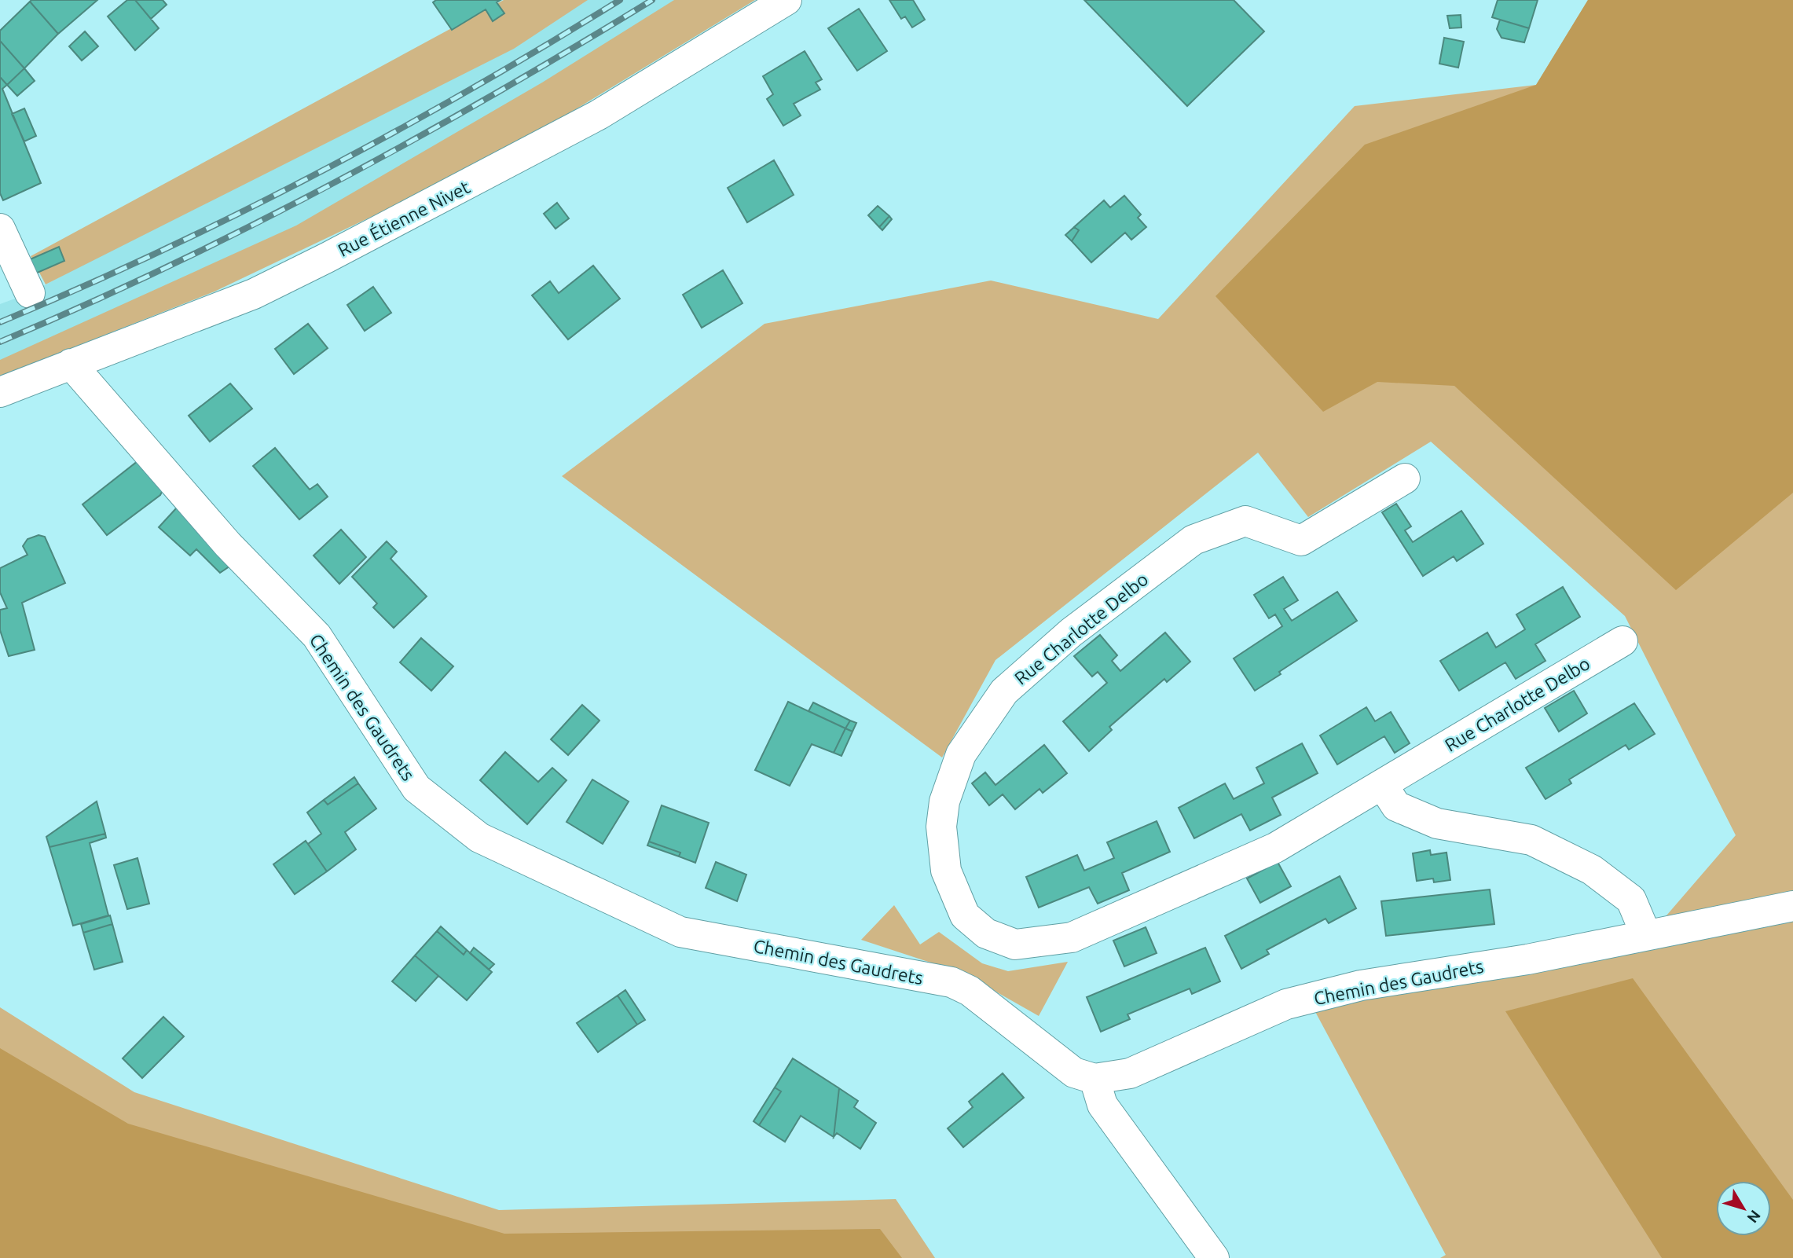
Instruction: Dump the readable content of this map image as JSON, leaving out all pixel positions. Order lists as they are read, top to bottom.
{
  "streets": {
    "street": ["Rue Étienne Nivet", "Rue Charlotte Delbo", "Chemin des Gaudrets"]
  },
  "crossings": [
    ["Rue Étienne Nivet", "Chemin des Gaudrets"]
  ],
  "north": "bottom right"
}
